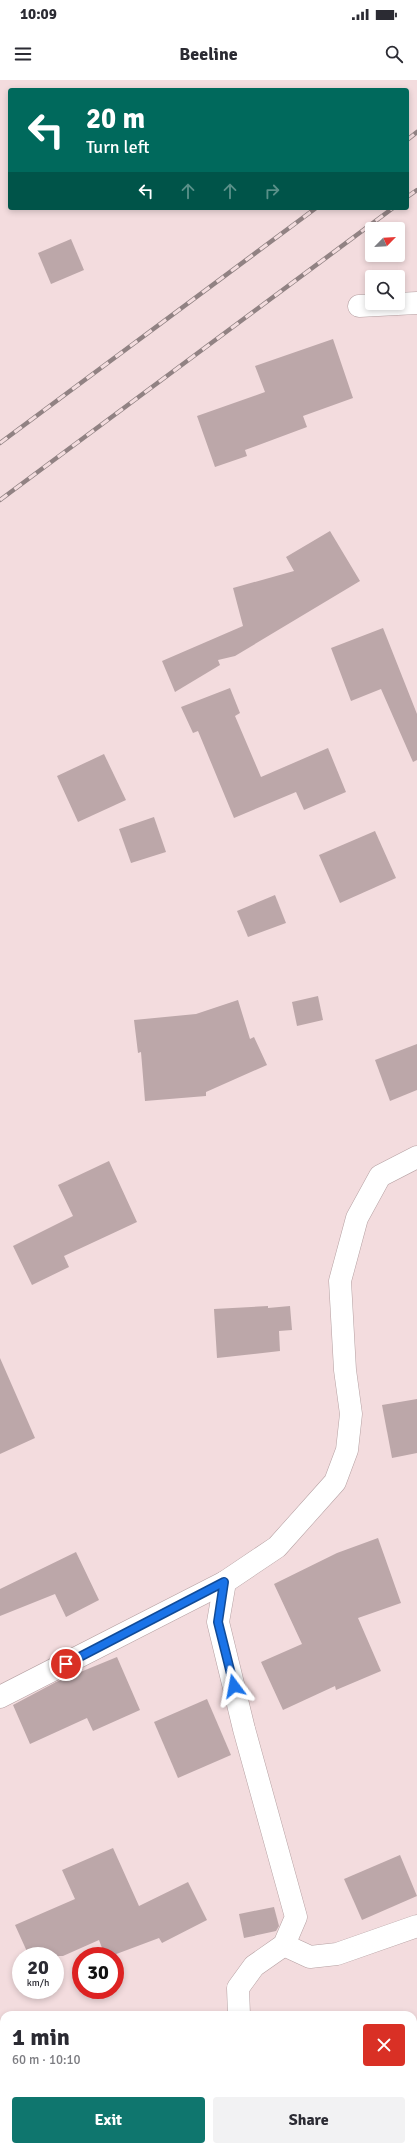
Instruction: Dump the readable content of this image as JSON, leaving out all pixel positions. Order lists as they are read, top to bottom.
{
  "north": "top right",
  "page": {
    "status": "10:09",
    "header": "Beeline",
    "turn": ["20 m", "Turn left"],
    "speed": "20 km/h",
    "limit": "30",
    "heading": ["1 min", "60 m · 10:10"],
    "buttons": ["Exit", "Share"]
  }
}
